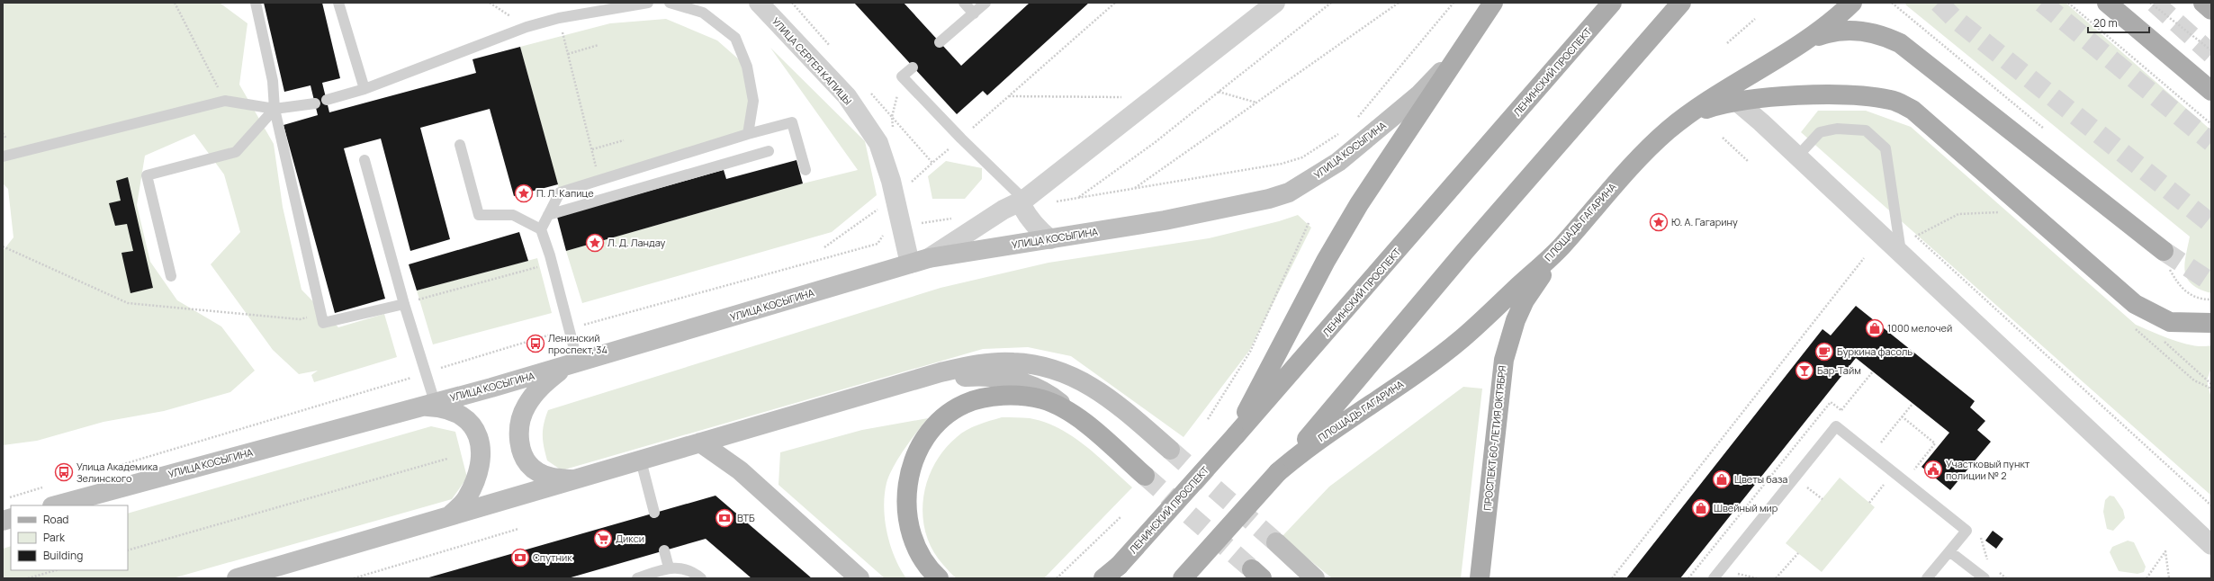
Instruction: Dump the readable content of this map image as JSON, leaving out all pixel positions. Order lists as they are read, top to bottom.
{
  "streets": {
    "main road": [
      "ЛЕНИНСКИЙ ПРОСПЕКТ",
      "УЛИЦА КОСЫГИНА",
      "ПЛОЩАДЬ ГАГАРИНА",
      "ПРОСПЕКТ 60-ЛЕТИЯ ОКТЯБРЯ"
    ],
    "street": ["УЛИЦА СЕРГЕЯ КАПИЦЫ"]
  },
  "crossings": [
    ["УЛИЦА СЕРГЕЯ КАПИЦЫ", "УЛИЦА КОСЫГИНА"],
    ["ПЛОЩАДЬ ГАГАРИНА", "ПРОСПЕКТ 60-ЛЕТИЯ ОКТЯБРЯ"]
  ],
  "places": {
    "place": ["П. Л. Капице", "Ю. А. Гагарину", "Л. Д. Ландау"],
    "shop": ["1000 мелочей", "Цветы база", "Швейный мир"],
    "bus stop": ["Ленинский проспект, 34", "Улица Академика Зелинского"],
    "cafe": ["Буркина фасоль"],
    "bar": ["Бар-Тайм"],
    "public building": ["Участковый пункт полиции № 2"],
    "bank": ["ВТБ", "Спутник"],
    "supermarket": ["Дикси"]
  },
  "legend": ["Road", "Park", "Building"],
  "scale_bar": "20 m"
}
